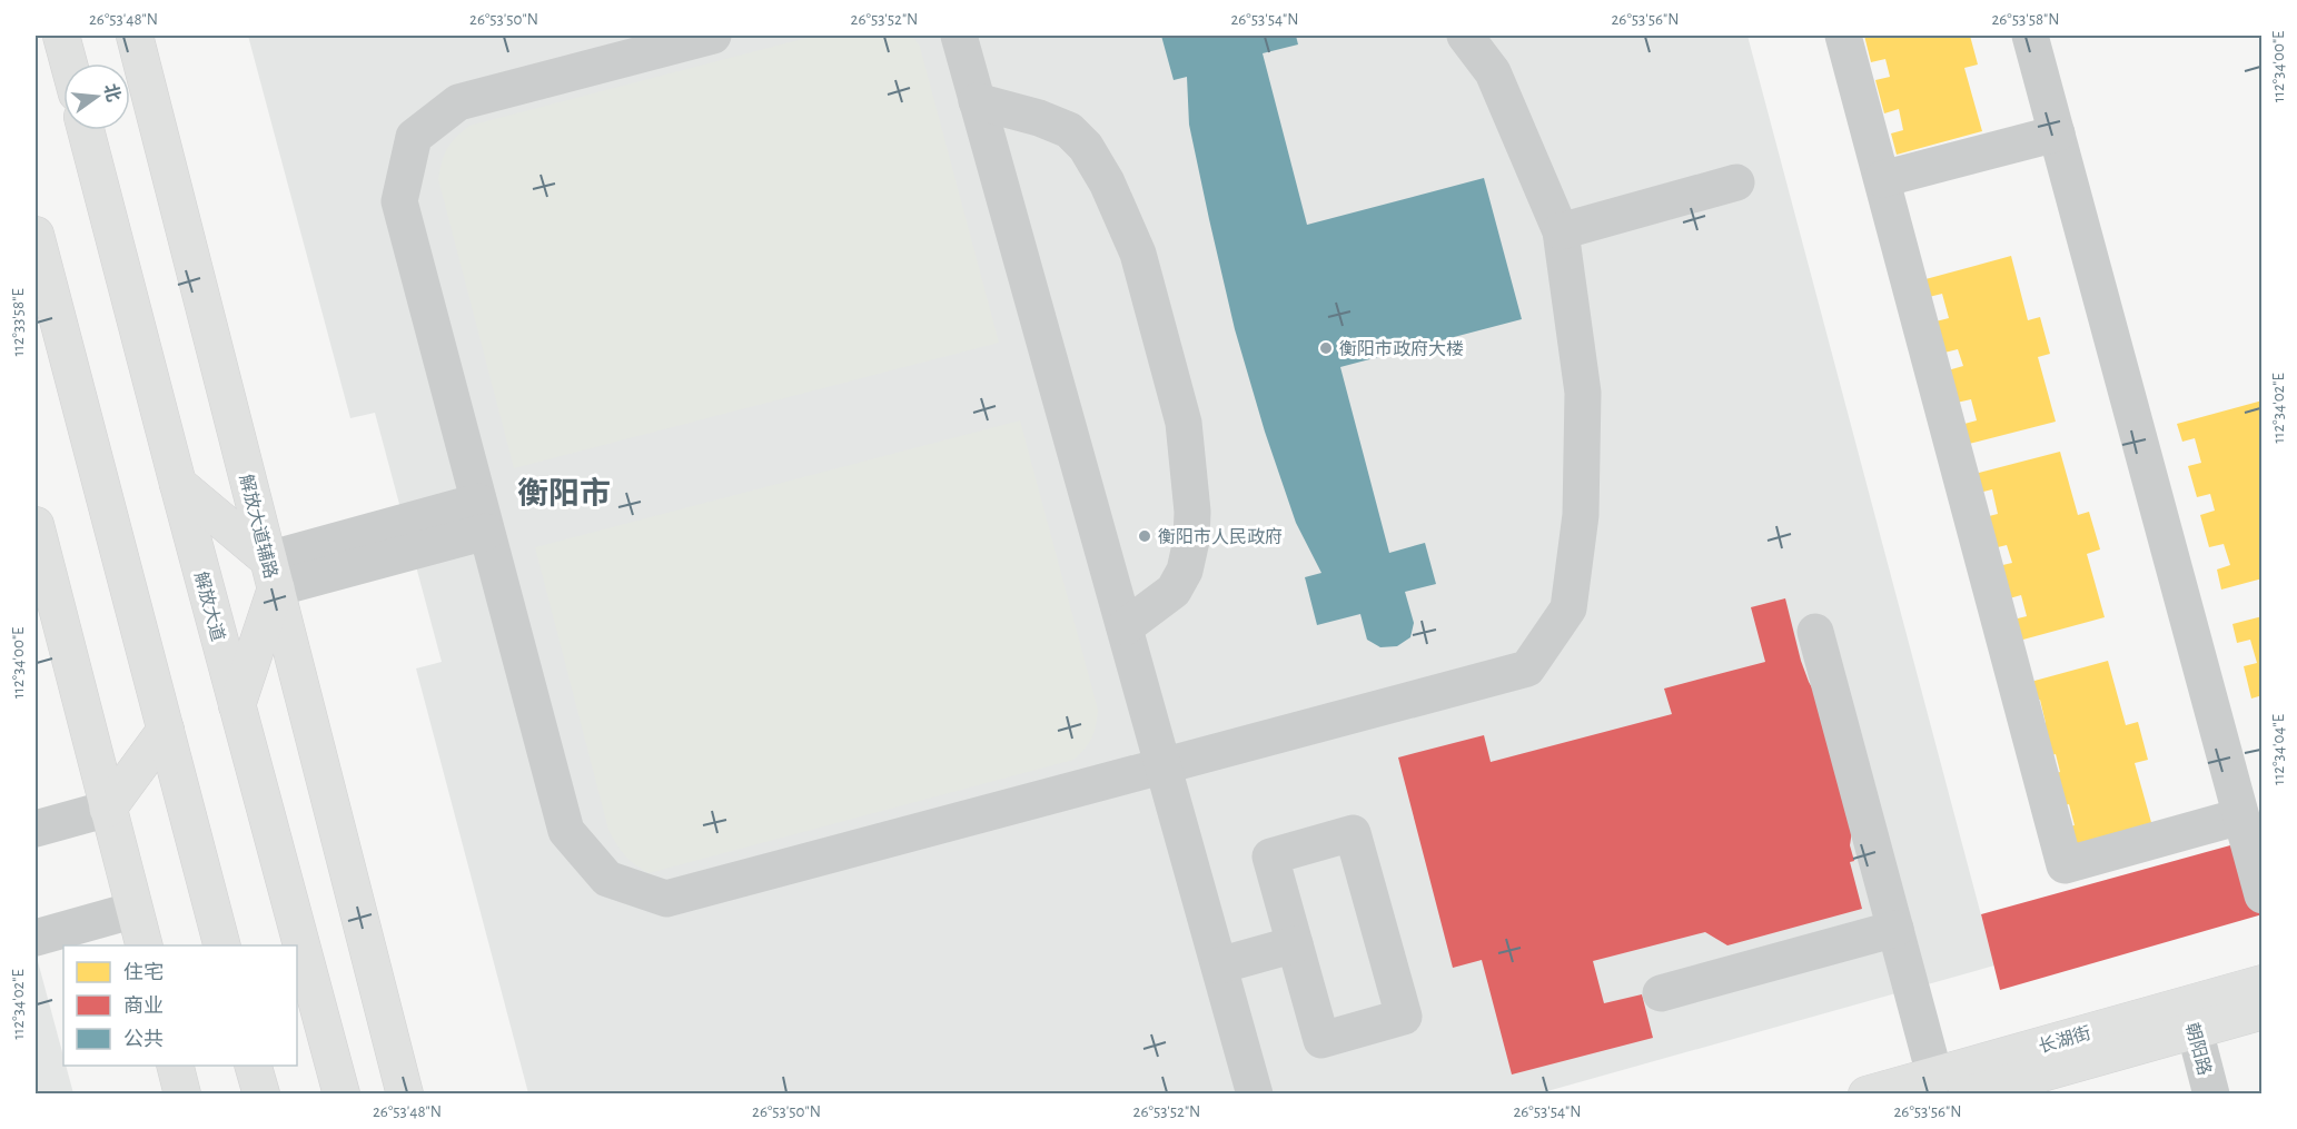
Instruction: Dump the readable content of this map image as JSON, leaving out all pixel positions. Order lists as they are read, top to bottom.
{
  "streets": {
    "main road": ["解放大道辅路", "解放大道", "长湖街"],
    "street": ["朝阳路"]
  },
  "crossings": [
    ["长湖街", "朝阳路"]
  ],
  "districts": ["衡阳市"],
  "places": ["衡阳市政府大楼", "衡阳市人民政府"],
  "legend": ["住宅", "商业", "公共"],
  "north": "right",
  "coordinates": [
    "26°53'48\"N",
    "26°53'50\"N",
    "26°53'52\"N",
    "26°53'54\"N",
    "26°53'56\"N",
    "26°53'58\"N",
    "112°34'00\"E",
    "112°33'58\"E",
    "112°34'02\"E",
    "112°34'04\"E"
  ]
}
